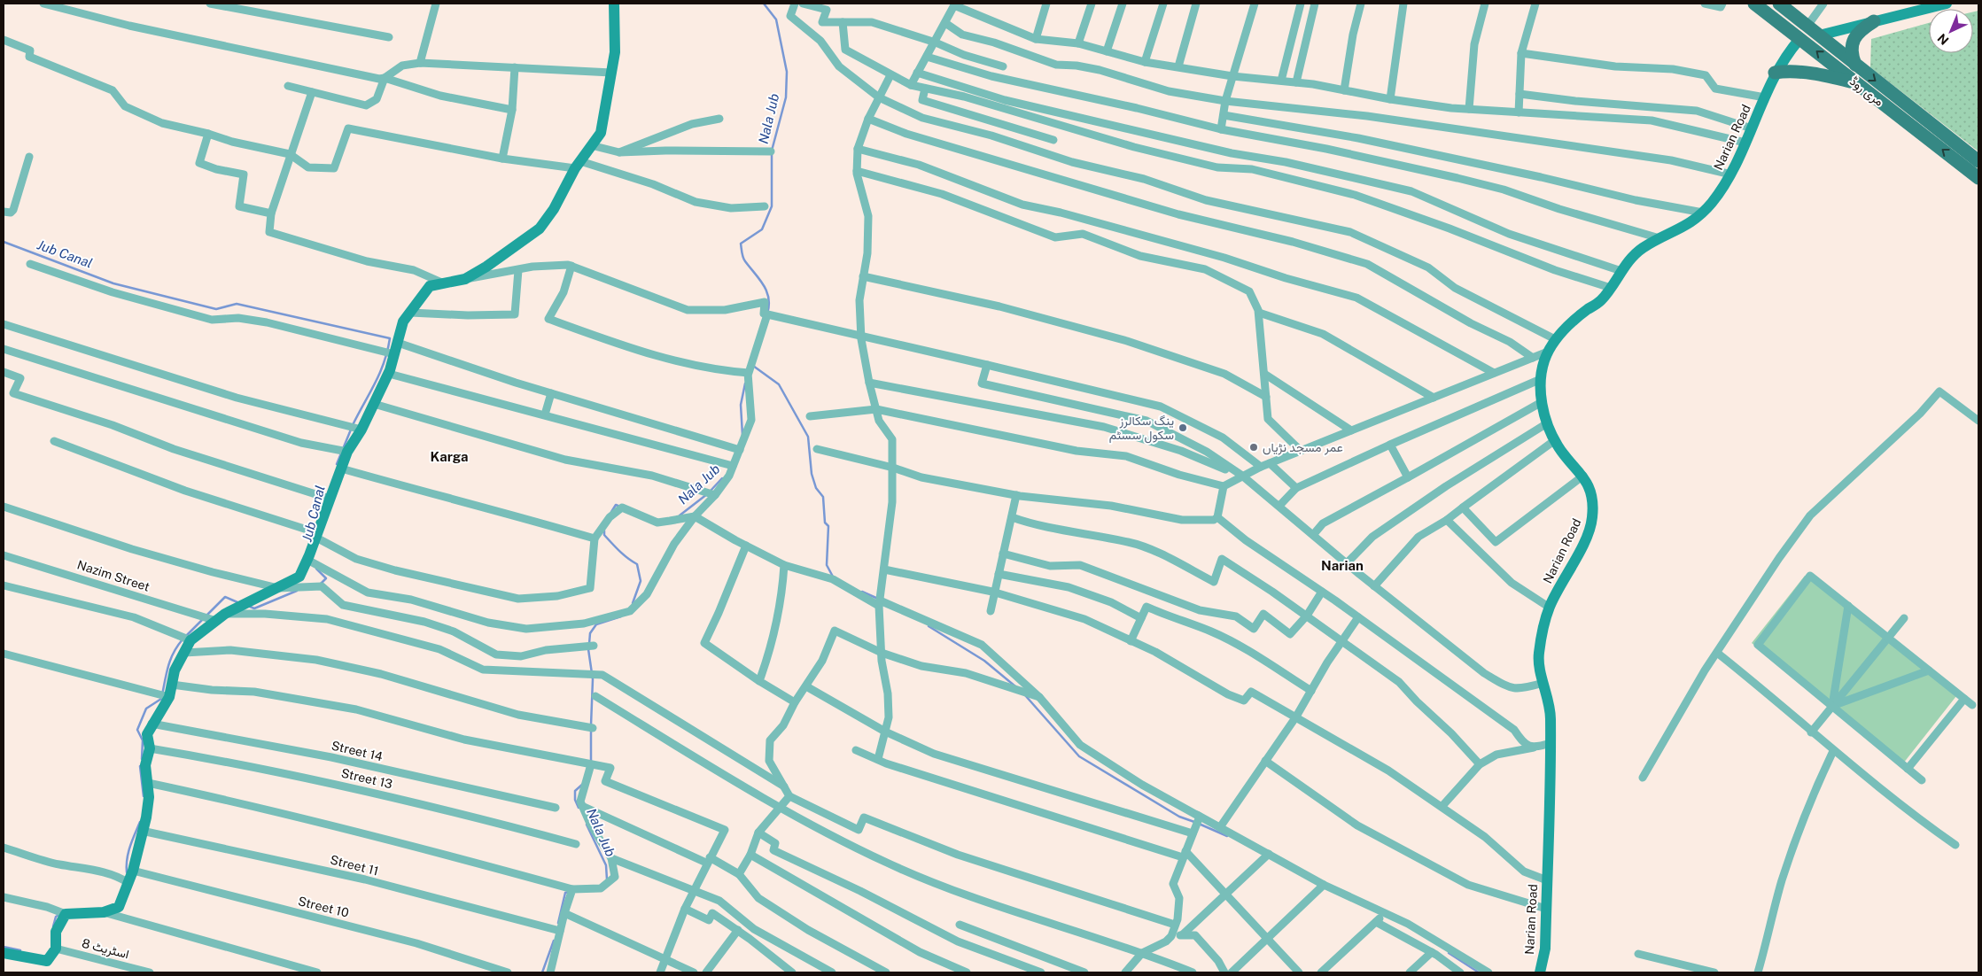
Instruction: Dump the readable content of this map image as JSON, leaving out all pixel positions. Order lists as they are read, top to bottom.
{
  "streets": {
    "main road": ["مری روڈ"],
    "street": [
      "Narian Road",
      "Nazim Street",
      "Street 14",
      "Street 13",
      "Street 11",
      "Street 10",
      "اسٹریٹ 8"
    ]
  },
  "crossings": [
    ["مری روڈ", "Narian Road"]
  ],
  "districts": ["Karga", "Narian"],
  "water": ["Nala Jub", "Jub Canal"],
  "places": ["ینگ سکالرز سکول سسٹم", "عمر مسجد نڑیاں"],
  "north": "bottom left"
}
